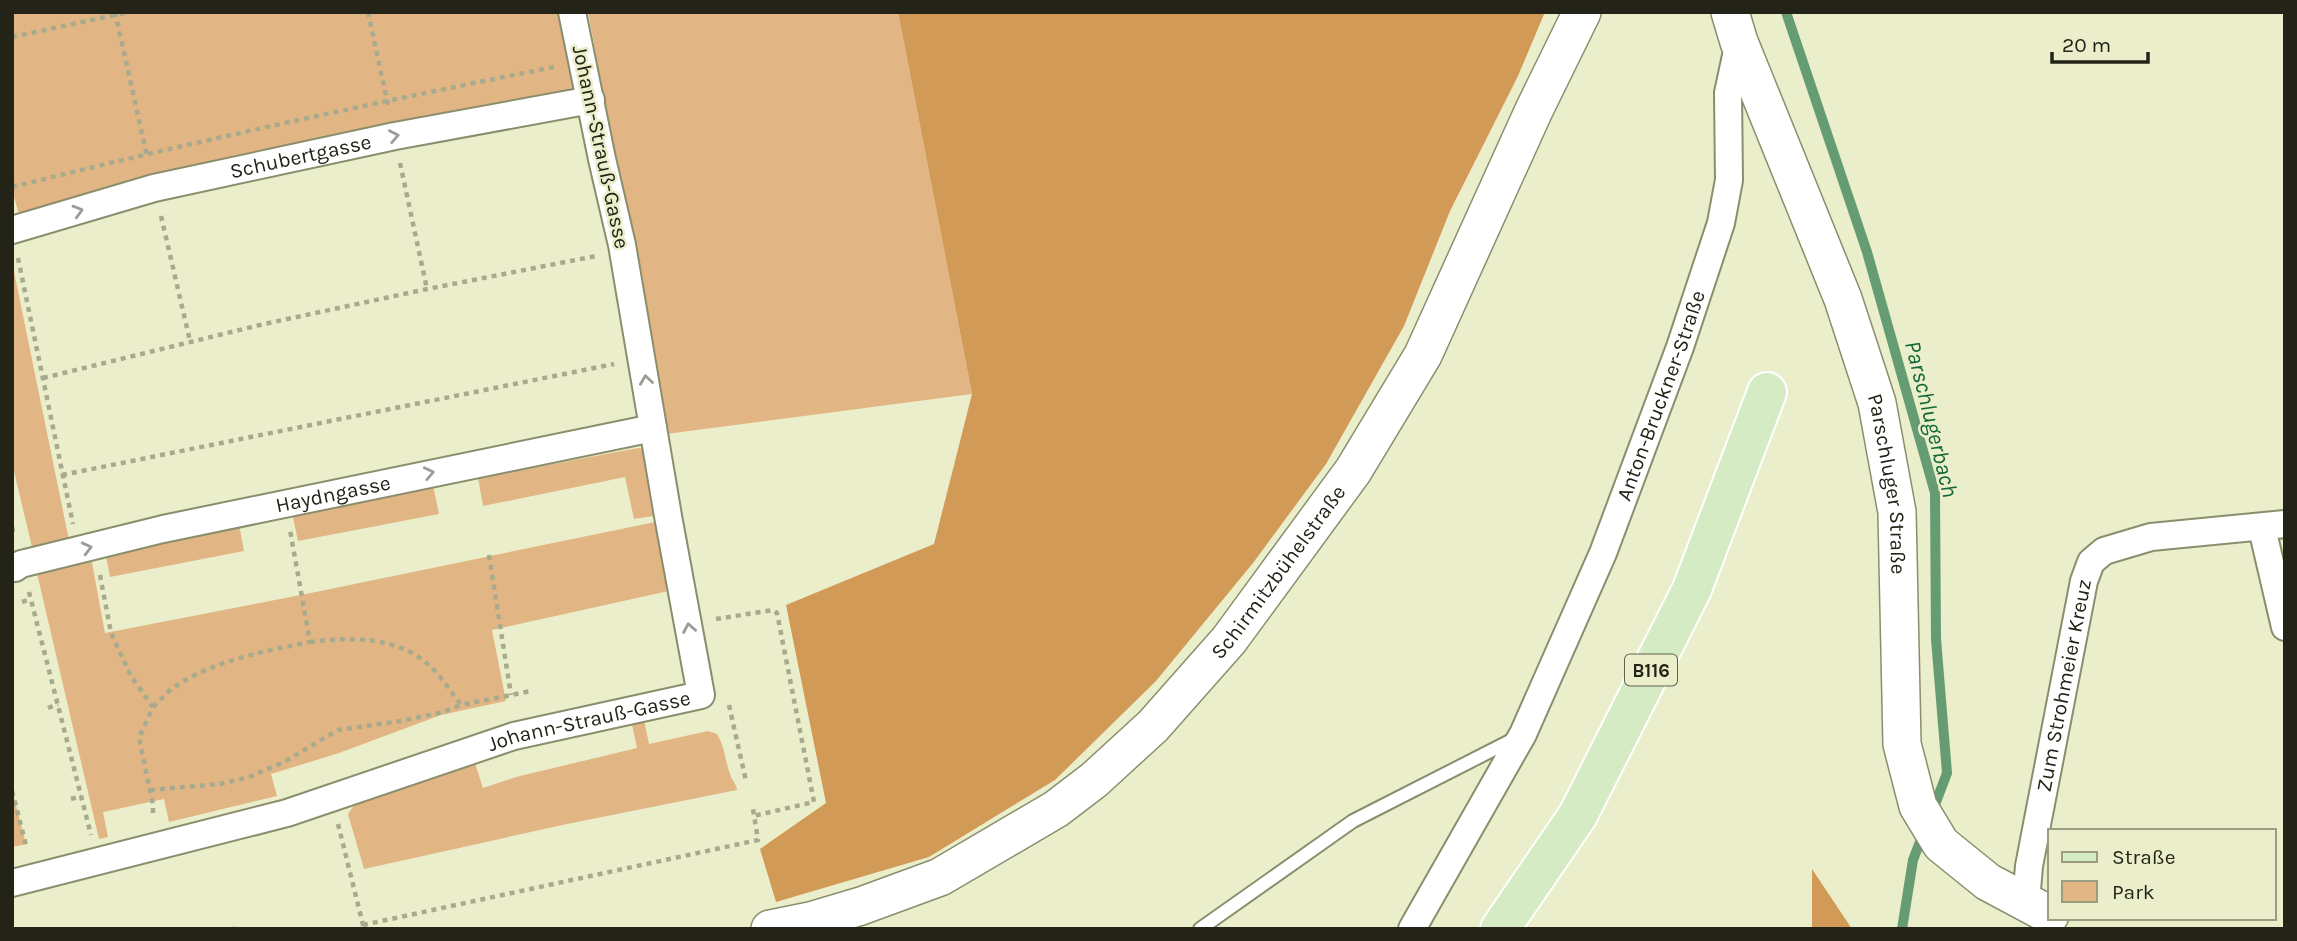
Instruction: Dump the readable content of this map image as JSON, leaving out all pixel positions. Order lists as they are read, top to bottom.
{
  "streets": {
    "main road": ["Parschluger Straße", "Schirmitzbühelstraße", "B116"],
    "street": [
      "Johann-Strauß-Gasse",
      "Schubertgasse",
      "Anton-Bruckner-Straße",
      "Haydngasse",
      "Zum Strohmeier Kreuz"
    ]
  },
  "crossings": [
    ["Johann-Strauß-Gasse", "Schubertgasse"],
    ["Johann-Strauß-Gasse", "Haydngasse"],
    ["Anton-Bruckner-Straße", "Parschluger Straße"],
    ["Parschluger Straße", "Zum Strohmeier Kreuz"]
  ],
  "one_way": ["Johann-Strauß-Gasse", "Schubertgasse", "Haydngasse"],
  "water": ["Parschlugerbach"],
  "legend": ["Straße", "Park"],
  "scale_bar": "20 m"
}
